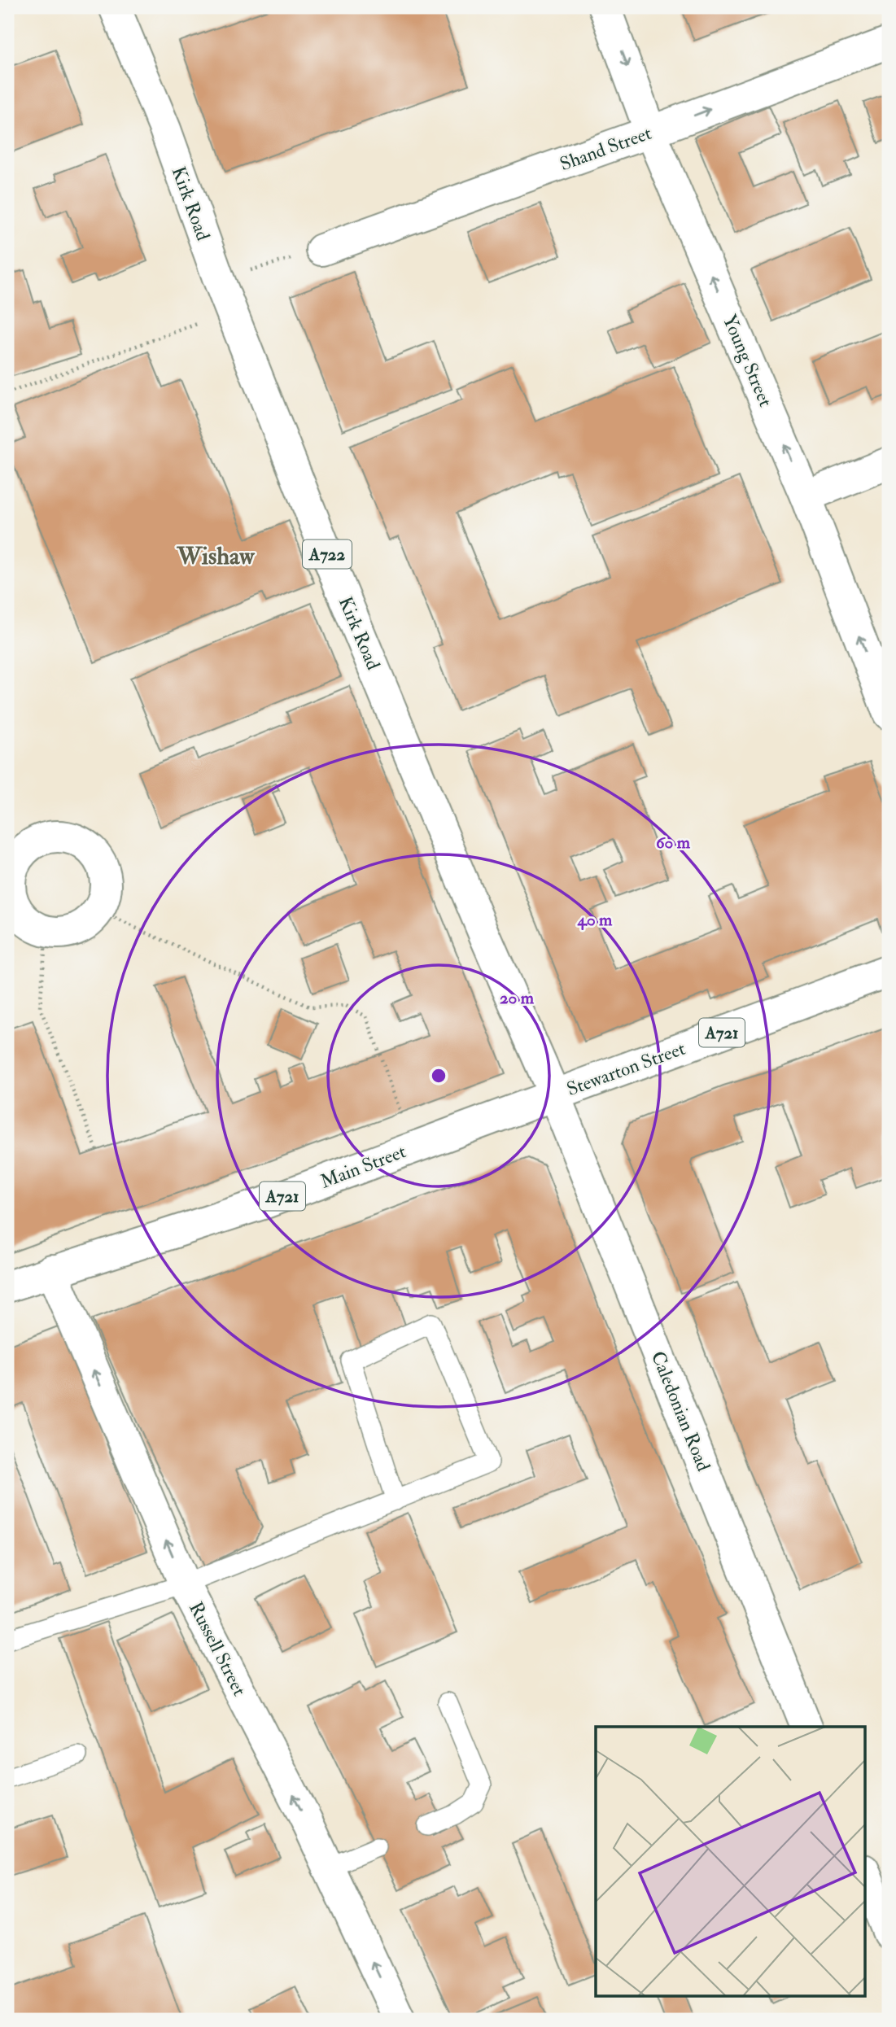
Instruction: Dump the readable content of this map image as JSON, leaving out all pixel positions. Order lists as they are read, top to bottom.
{
  "streets": {
    "main road": [
      "Shand Street",
      "Kirk Road",
      "Young Street",
      "A722",
      "A721",
      "Stewarton Street",
      "Main Street",
      "Caledonian Road",
      "Russell Street"
    ]
  },
  "crossings": [
    ["Shand Street", "Young Street"],
    ["Kirk Road", "Stewarton Street"],
    ["Kirk Road", "Main Street"],
    ["Kirk Road", "Caledonian Road"],
    ["Stewarton Street", "Main Street"],
    ["Stewarton Street", "Caledonian Road"],
    ["Main Street", "Caledonian Road"],
    ["Main Street", "Russell Street"]
  ],
  "one_way": ["Shand Street", "Russell Street"],
  "districts": ["Wishaw"],
  "rings": ["60 m", "40 m", "20 m"]
}
